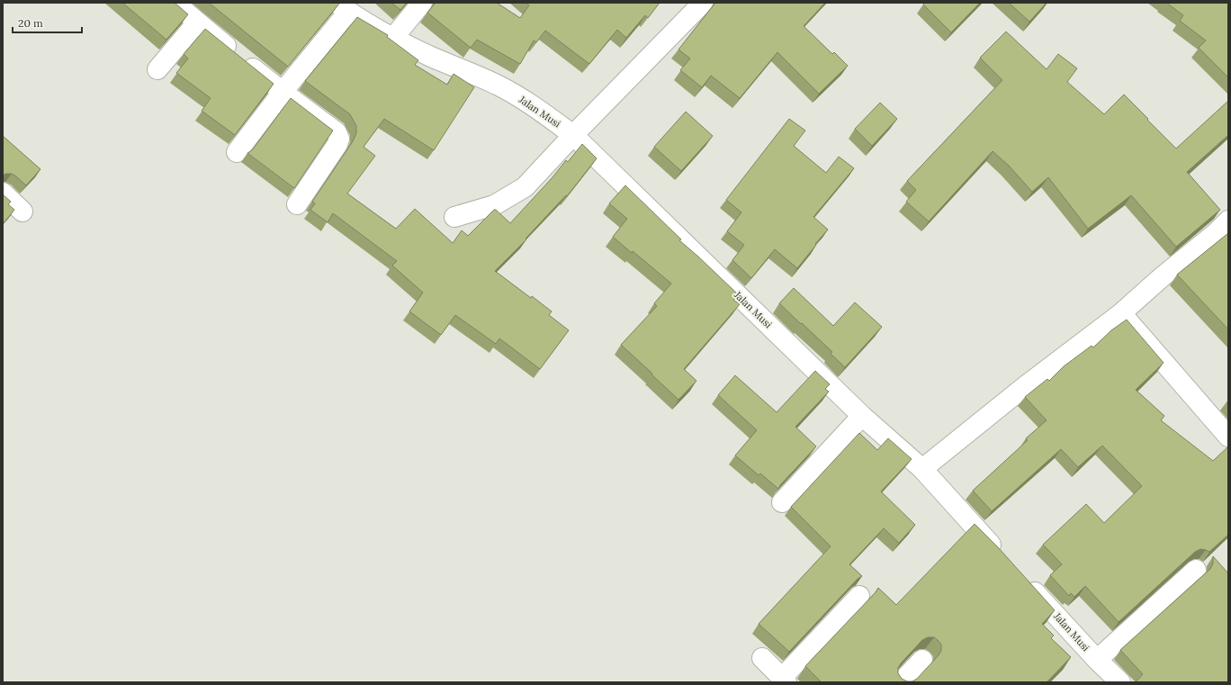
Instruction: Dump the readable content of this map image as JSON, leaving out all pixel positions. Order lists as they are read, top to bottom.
{
  "streets": {
    "street": ["Jalan Musi"]
  },
  "scale_bar": "20 m"
}
